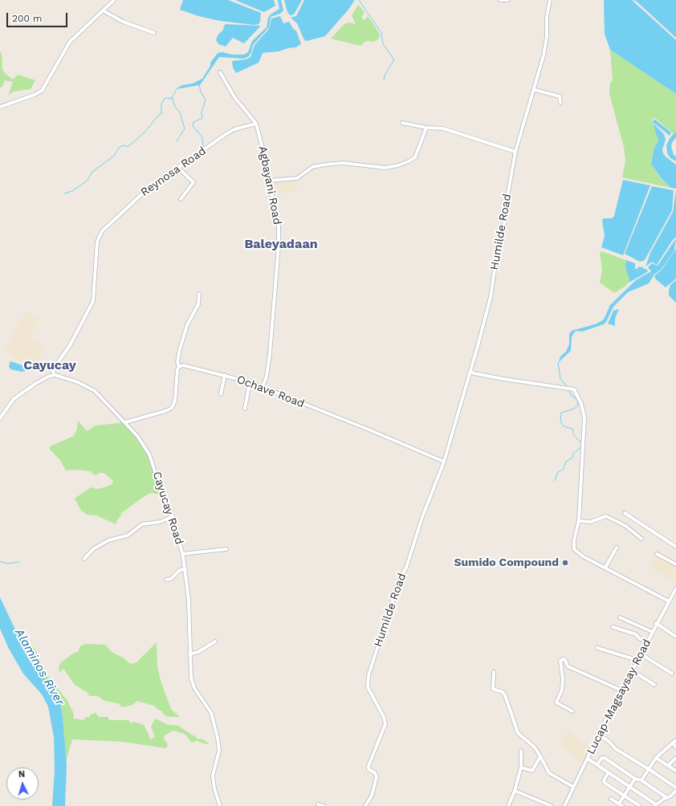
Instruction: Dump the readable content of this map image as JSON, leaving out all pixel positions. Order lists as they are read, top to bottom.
{
  "streets": {
    "street": [
      "Reynosa Road",
      "Agbayani Road",
      "Humilde Road",
      "Ochave Road",
      "Cayucay Road",
      "Lucap-Magsaysay Road"
    ]
  },
  "crossings": [
    ["Reynosa Road", "Agbayani Road"],
    ["Agbayani Road", "Ochave Road"],
    ["Humilde Road", "Ochave Road"]
  ],
  "districts": ["Baleyadaan", "Cayucay"],
  "water": ["Alaminos River"],
  "places": ["Sumido Compound"],
  "scale_bar": "200 m",
  "north": "top"
}
